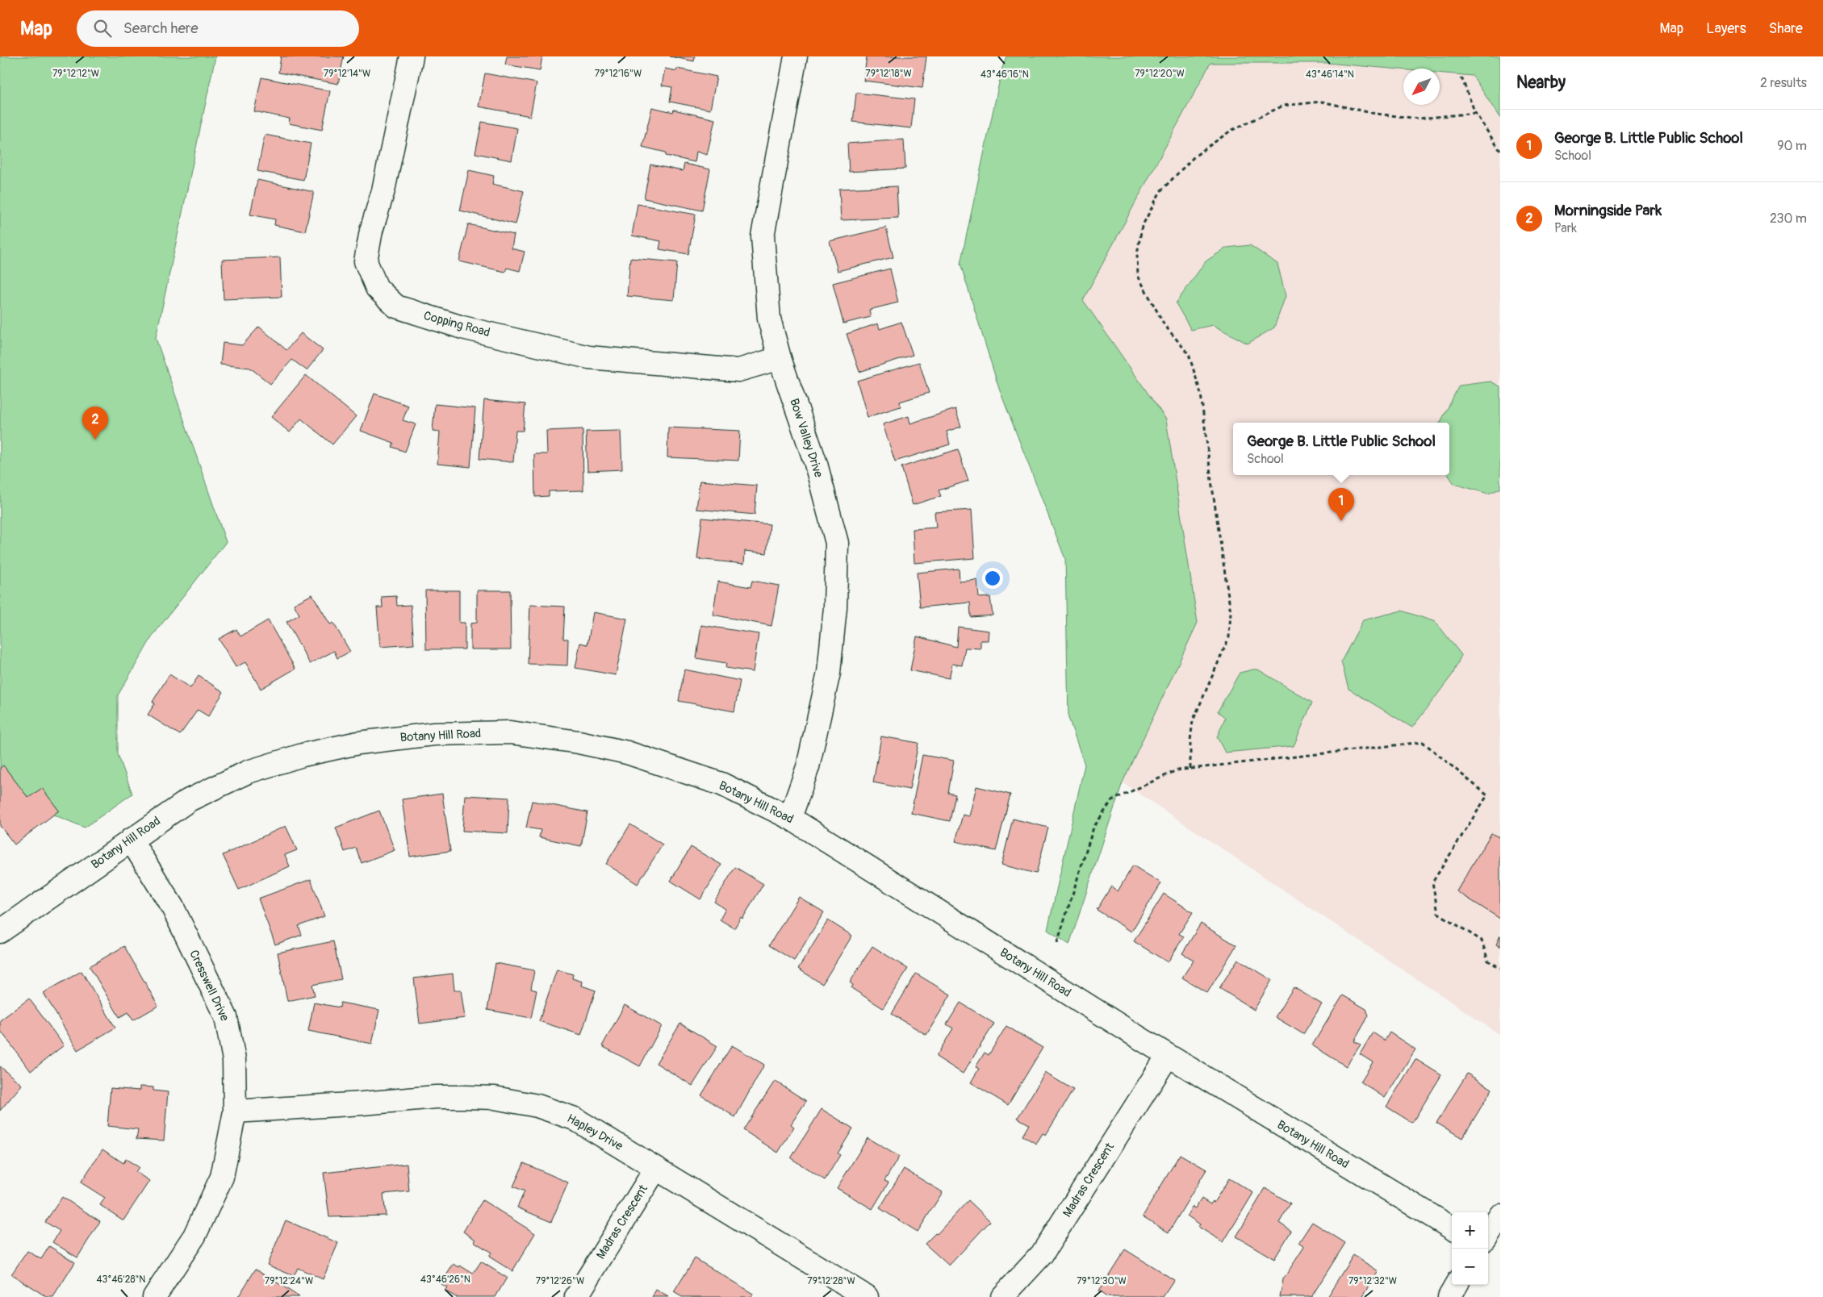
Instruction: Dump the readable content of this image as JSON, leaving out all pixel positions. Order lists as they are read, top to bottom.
{
  "streets": {
    "street": [
      "Copping Road",
      "Bow Valley Drive",
      "Botany Hill Road",
      "Cresswell Drive",
      "Hapley Drive",
      "Madras Crescent"
    ]
  },
  "crossings": [
    ["Copping Road", "Bow Valley Drive"],
    ["Bow Valley Drive", "Botany Hill Road"],
    ["Botany Hill Road", "Cresswell Drive"],
    ["Botany Hill Road", "Madras Crescent"],
    ["Cresswell Drive", "Hapley Drive"],
    ["Hapley Drive", "Madras Crescent"]
  ],
  "north": "bottom left",
  "page": {
    "header": "Map",
    "search": "Search here",
    "nav": ["Map", "Layers", "Share"],
    "heading": ["Nearby", "2 results"],
    "list": [
      {
        "mark": "1",
        "name": "George B. Little Public School",
        "note": "School",
        "value": "90 m"
      },
      {
        "mark": "2",
        "name": "Morningside Park",
        "note": "Park",
        "value": "230 m"
      }
    ],
    "pins": ["2", "1"],
    "popup": ["George B. Little Public School", "School"],
    "map_buttons": ["+", "−"]
  },
  "coordinates": [
    "79°12'12\"W",
    "79°12'14\"W",
    "79°12'16\"W",
    "79°12'18\"W",
    "79°12'20\"W",
    "43°46'16\"N",
    "43°46'14\"N",
    "43°46'28\"N",
    "43°46'26\"N",
    "79°12'24\"W",
    "79°12'26\"W",
    "79°12'28\"W",
    "79°12'30\"W",
    "79°12'32\"W"
  ]
}
